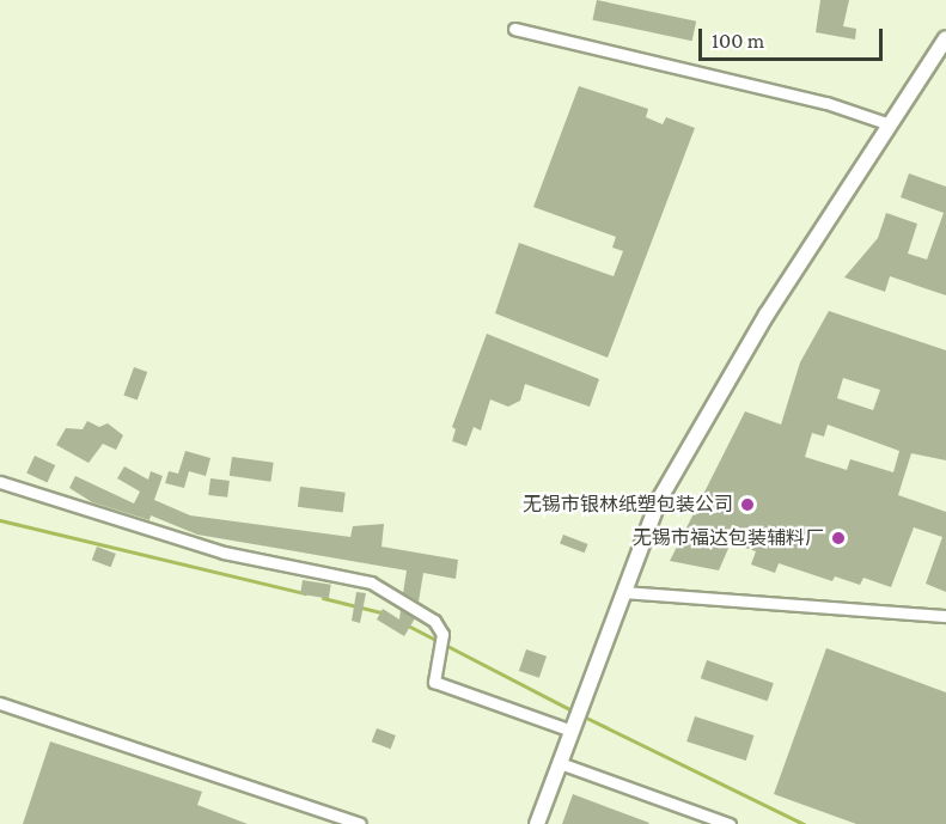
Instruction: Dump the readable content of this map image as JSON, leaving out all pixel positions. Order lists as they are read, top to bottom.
{
  "places": ["无锡市银林纸塑包装公司", "无锡市福达包装辅料厂"],
  "scale_bar": "100 m"
}
